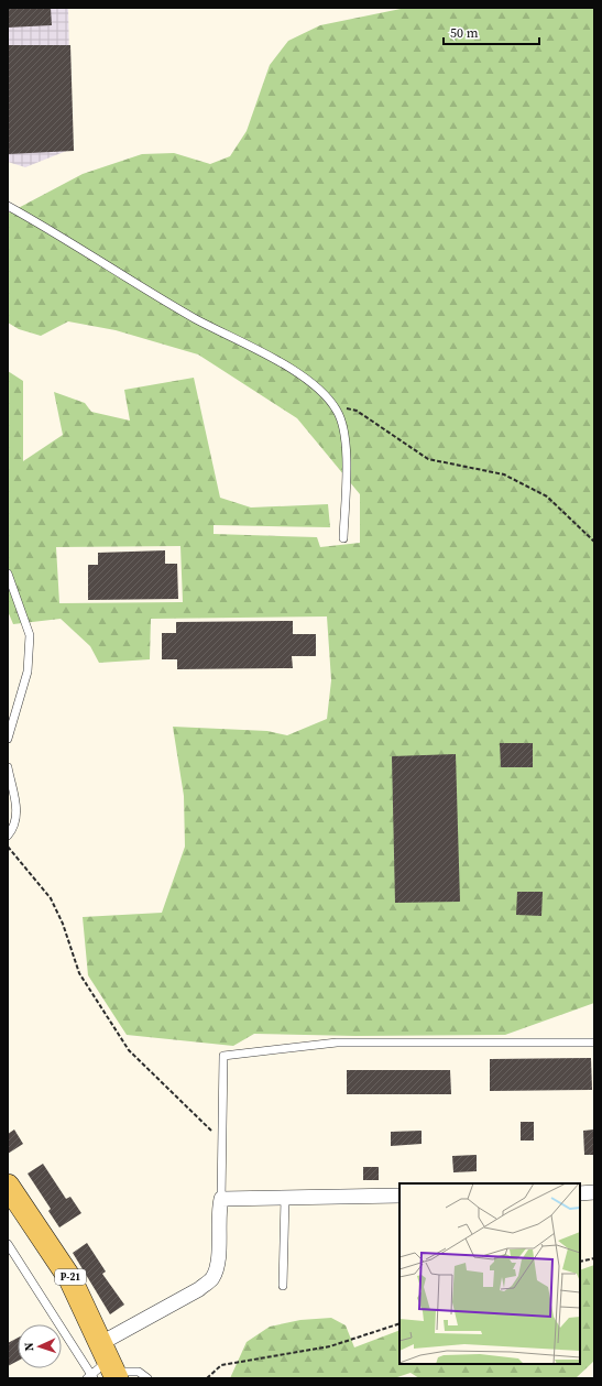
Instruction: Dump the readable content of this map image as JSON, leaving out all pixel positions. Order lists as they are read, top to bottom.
{
  "streets": {
    "main road": ["Р-21"]
  },
  "scale_bar": "50 m",
  "north": "left"
}
